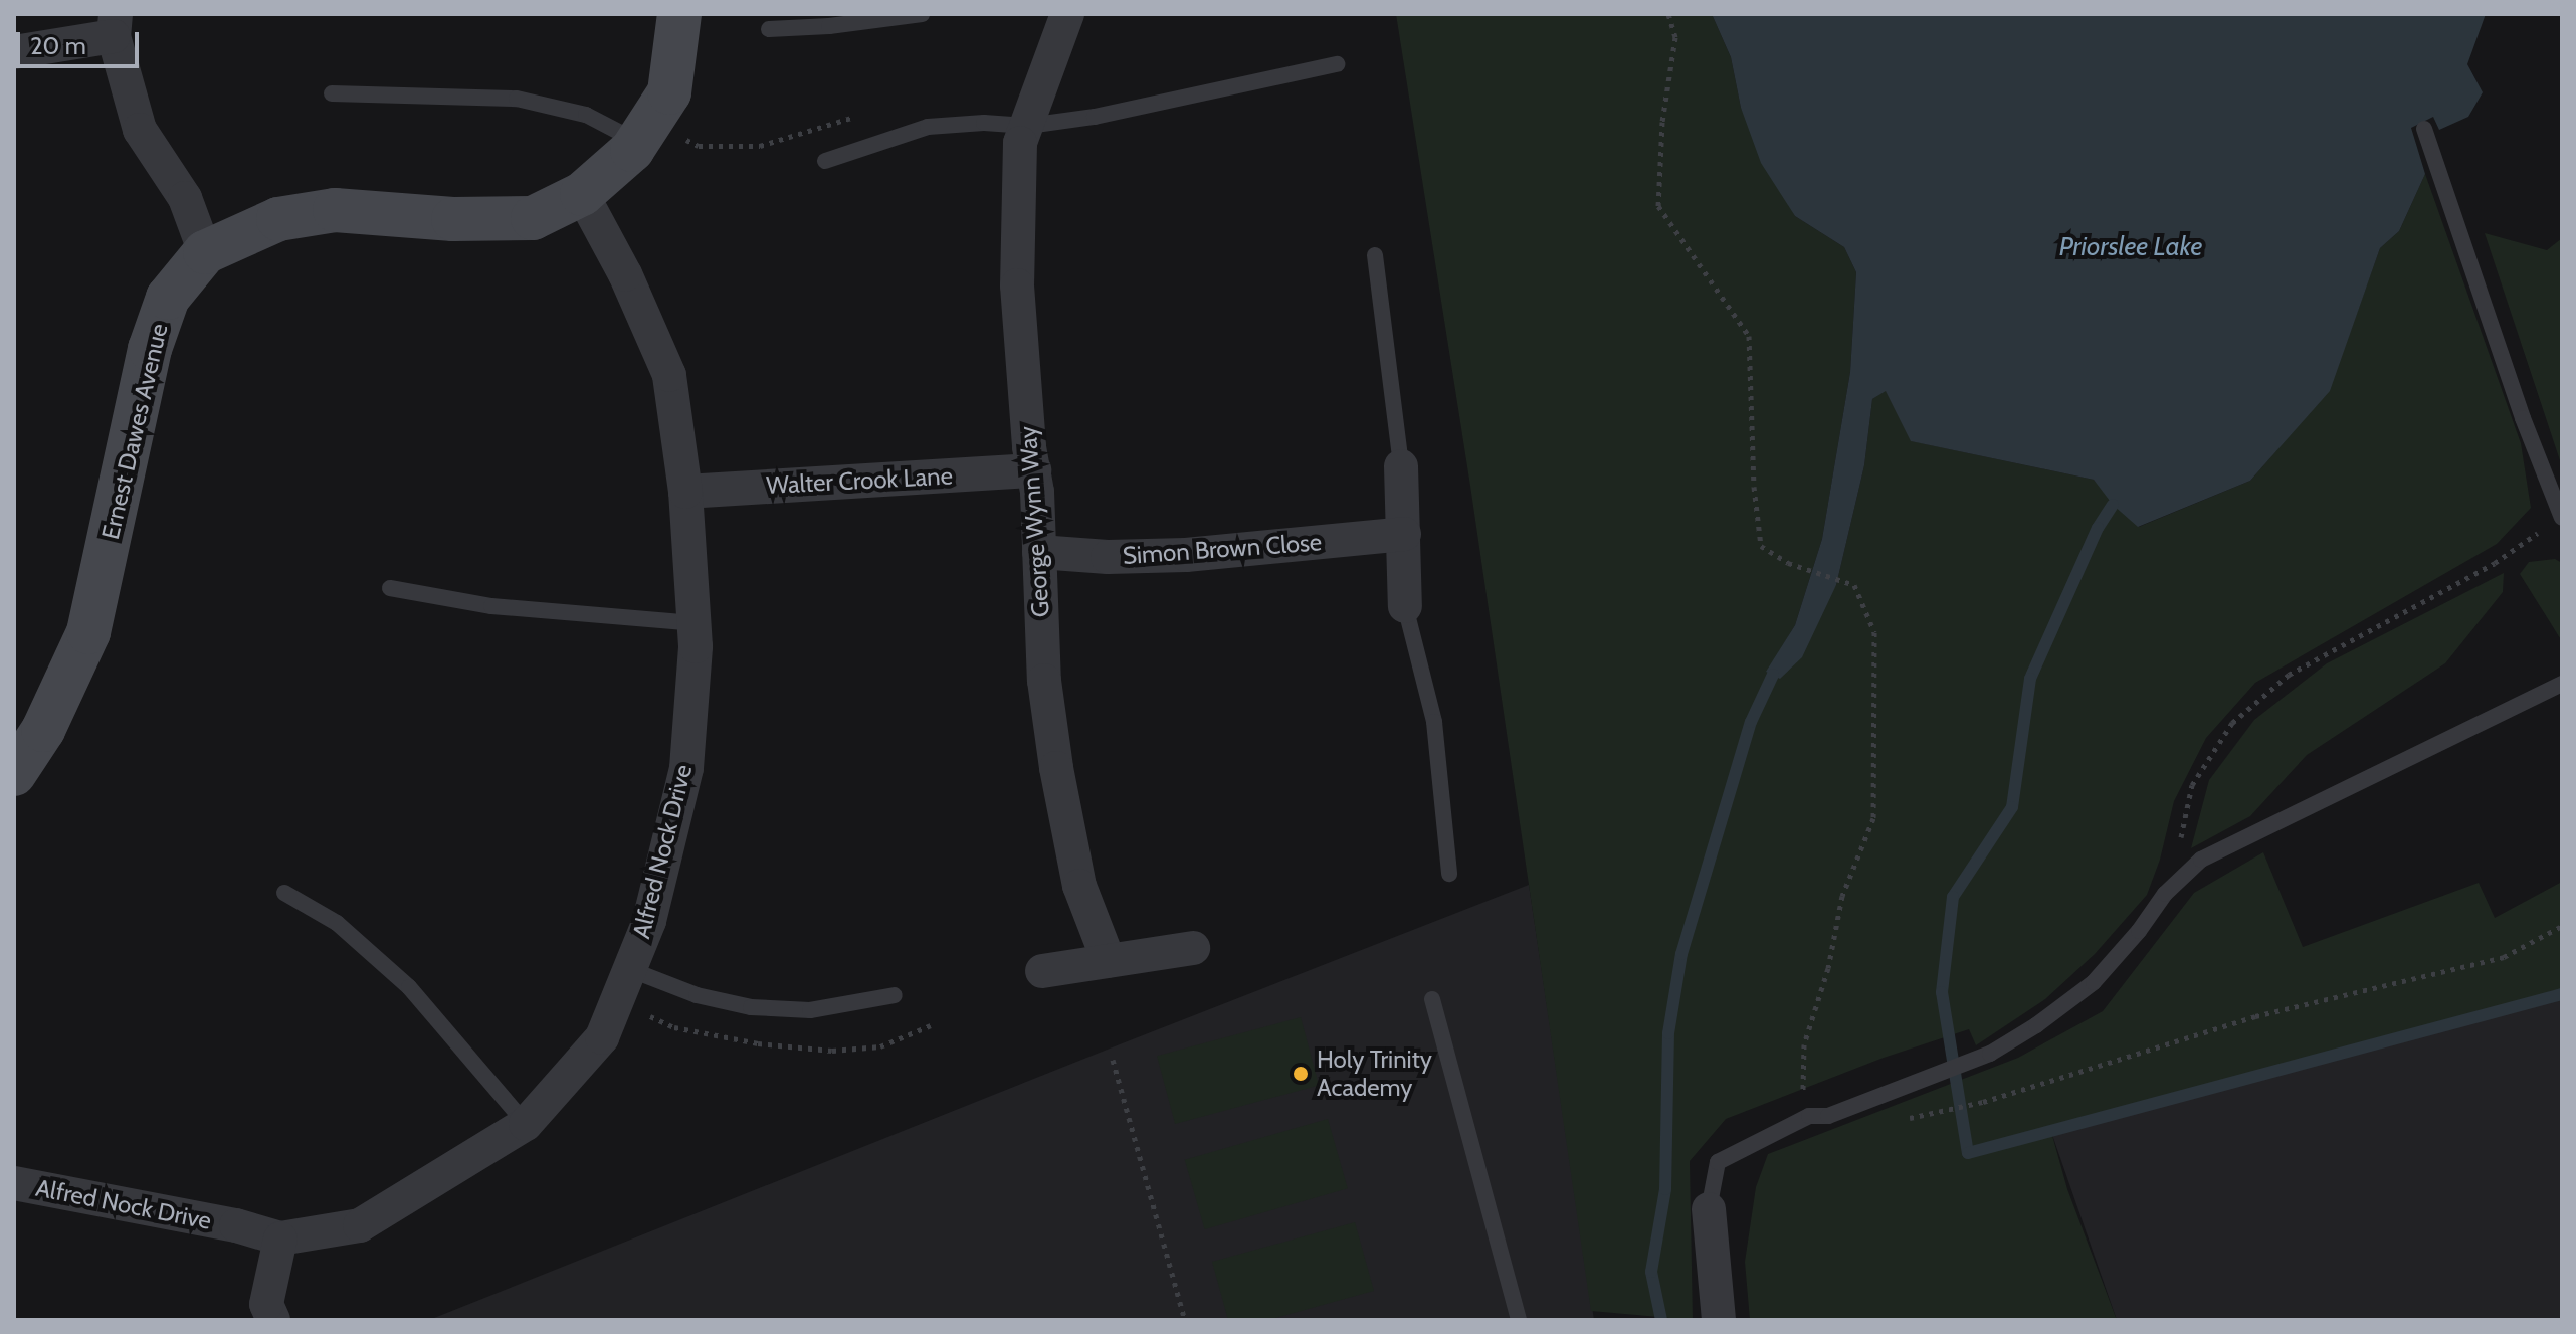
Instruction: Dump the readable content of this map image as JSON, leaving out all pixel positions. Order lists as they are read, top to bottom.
{
  "streets": {
    "street": [
      "Ernest Dawes Avenue",
      "Walter Crook Lane",
      "George Wynn Way",
      "Simon Brown Close",
      "Alfred Nock Drive"
    ]
  },
  "crossings": [
    ["Ernest Dawes Avenue", "Alfred Nock Drive"],
    ["Walter Crook Lane", "George Wynn Way"],
    ["Walter Crook Lane", "Alfred Nock Drive"],
    ["George Wynn Way", "Simon Brown Close"]
  ],
  "water": ["Priorslee Lake"],
  "places": ["Holy Trinity Academy"],
  "scale_bar": "20 m"
}
